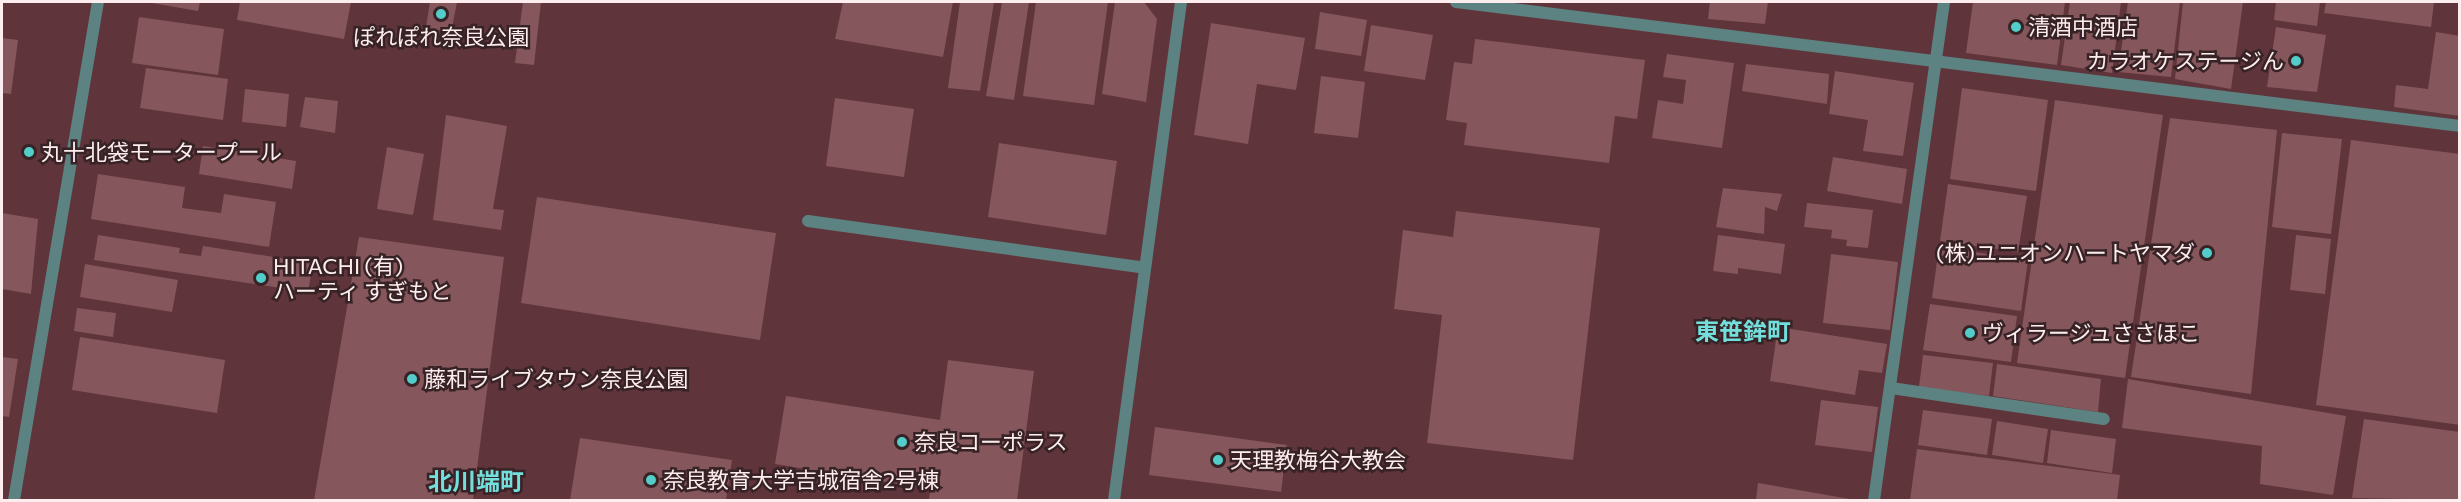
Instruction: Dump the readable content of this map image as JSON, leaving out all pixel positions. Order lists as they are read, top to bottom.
{
  "districts": ["東笹鉾町", "北川端町"],
  "places": [
    "ぽれぽれ奈良公園",
    "清酒中酒店",
    "カラオケステージん",
    "丸十北袋モータープール",
    "(株)ユニオンハートヤマダ",
    "HITACHI (有) ハーティ すぎもと",
    "ヴィラージュささほこ",
    "藤和ライブタウン奈良公園",
    "奈良コーポラス",
    "天理教梅谷大教会",
    "奈良教育大学吉城宿舎2号棟"
  ]
}
